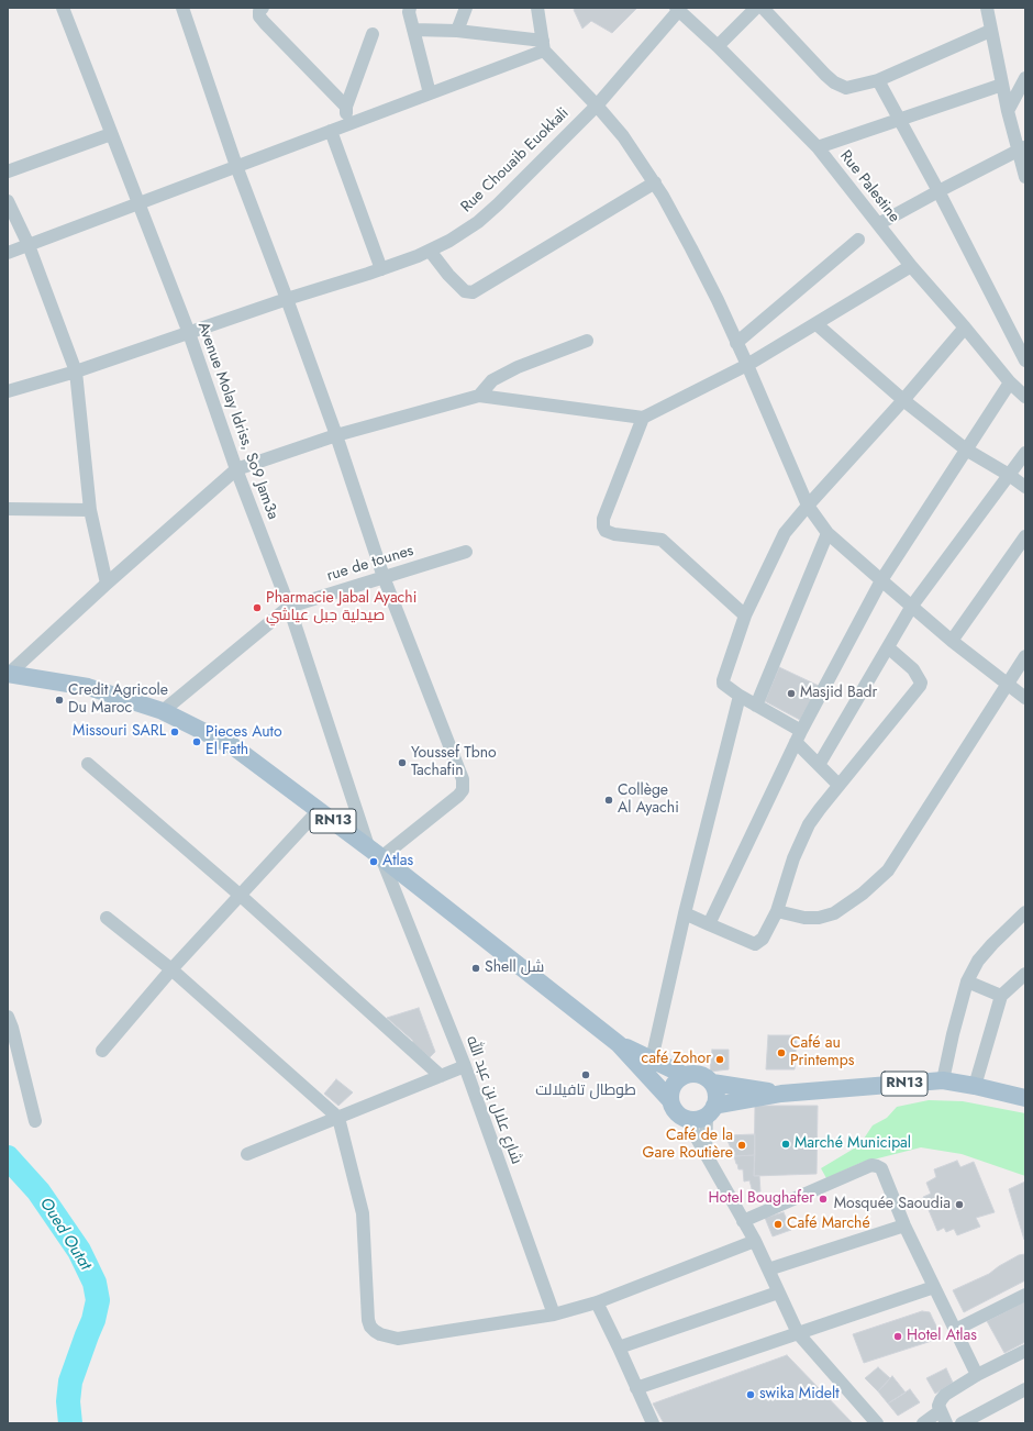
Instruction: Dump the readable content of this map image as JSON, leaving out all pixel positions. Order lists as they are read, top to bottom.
{
  "streets": {
    "main road": ["RN13"],
    "street": [
      "Rue Chouaib Euokkali",
      "Rue Palestine",
      "Avenue Molay Idriss, So9 Jam3a",
      "rue de tounes",
      "شارع علال بن عبد الله"
    ]
  },
  "crossings": [
    ["Rue Chouaib Euokkali", "Rue Palestine"],
    ["Rue Chouaib Euokkali", "Avenue Molay Idriss, So9 Jam3a"],
    ["Avenue Molay Idriss, So9 Jam3a", "rue de tounes"],
    ["Avenue Molay Idriss, So9 Jam3a", "RN13"],
    ["Avenue Molay Idriss, So9 Jam3a", "شارع علال بن عبد الله"],
    ["rue de tounes", "RN13"],
    ["RN13", "شارع علال بن عبد الله"]
  ],
  "water": ["Oued Outat"],
  "places": [
    "Pharmacie Jabal Ayachi صيدلية جبل عياشي",
    "Masjid Badr",
    "Credit Agricole Du Maroc",
    "Missouri SARL",
    "Pieces Auto El Fath",
    "Youssef Tbno Tachafin",
    "Collège Al Ayachi",
    "Atlas",
    "Shell شل",
    "Café au Printemps",
    "café Zohor",
    "طوطال تافيلالت",
    "Marché Municipal",
    "Café de la Gare Routière",
    "Hotel Boughafer",
    "Mosquée Saoudia",
    "Café Marché",
    "Hotel Atlas",
    "swika Midelt"
  ]
}
